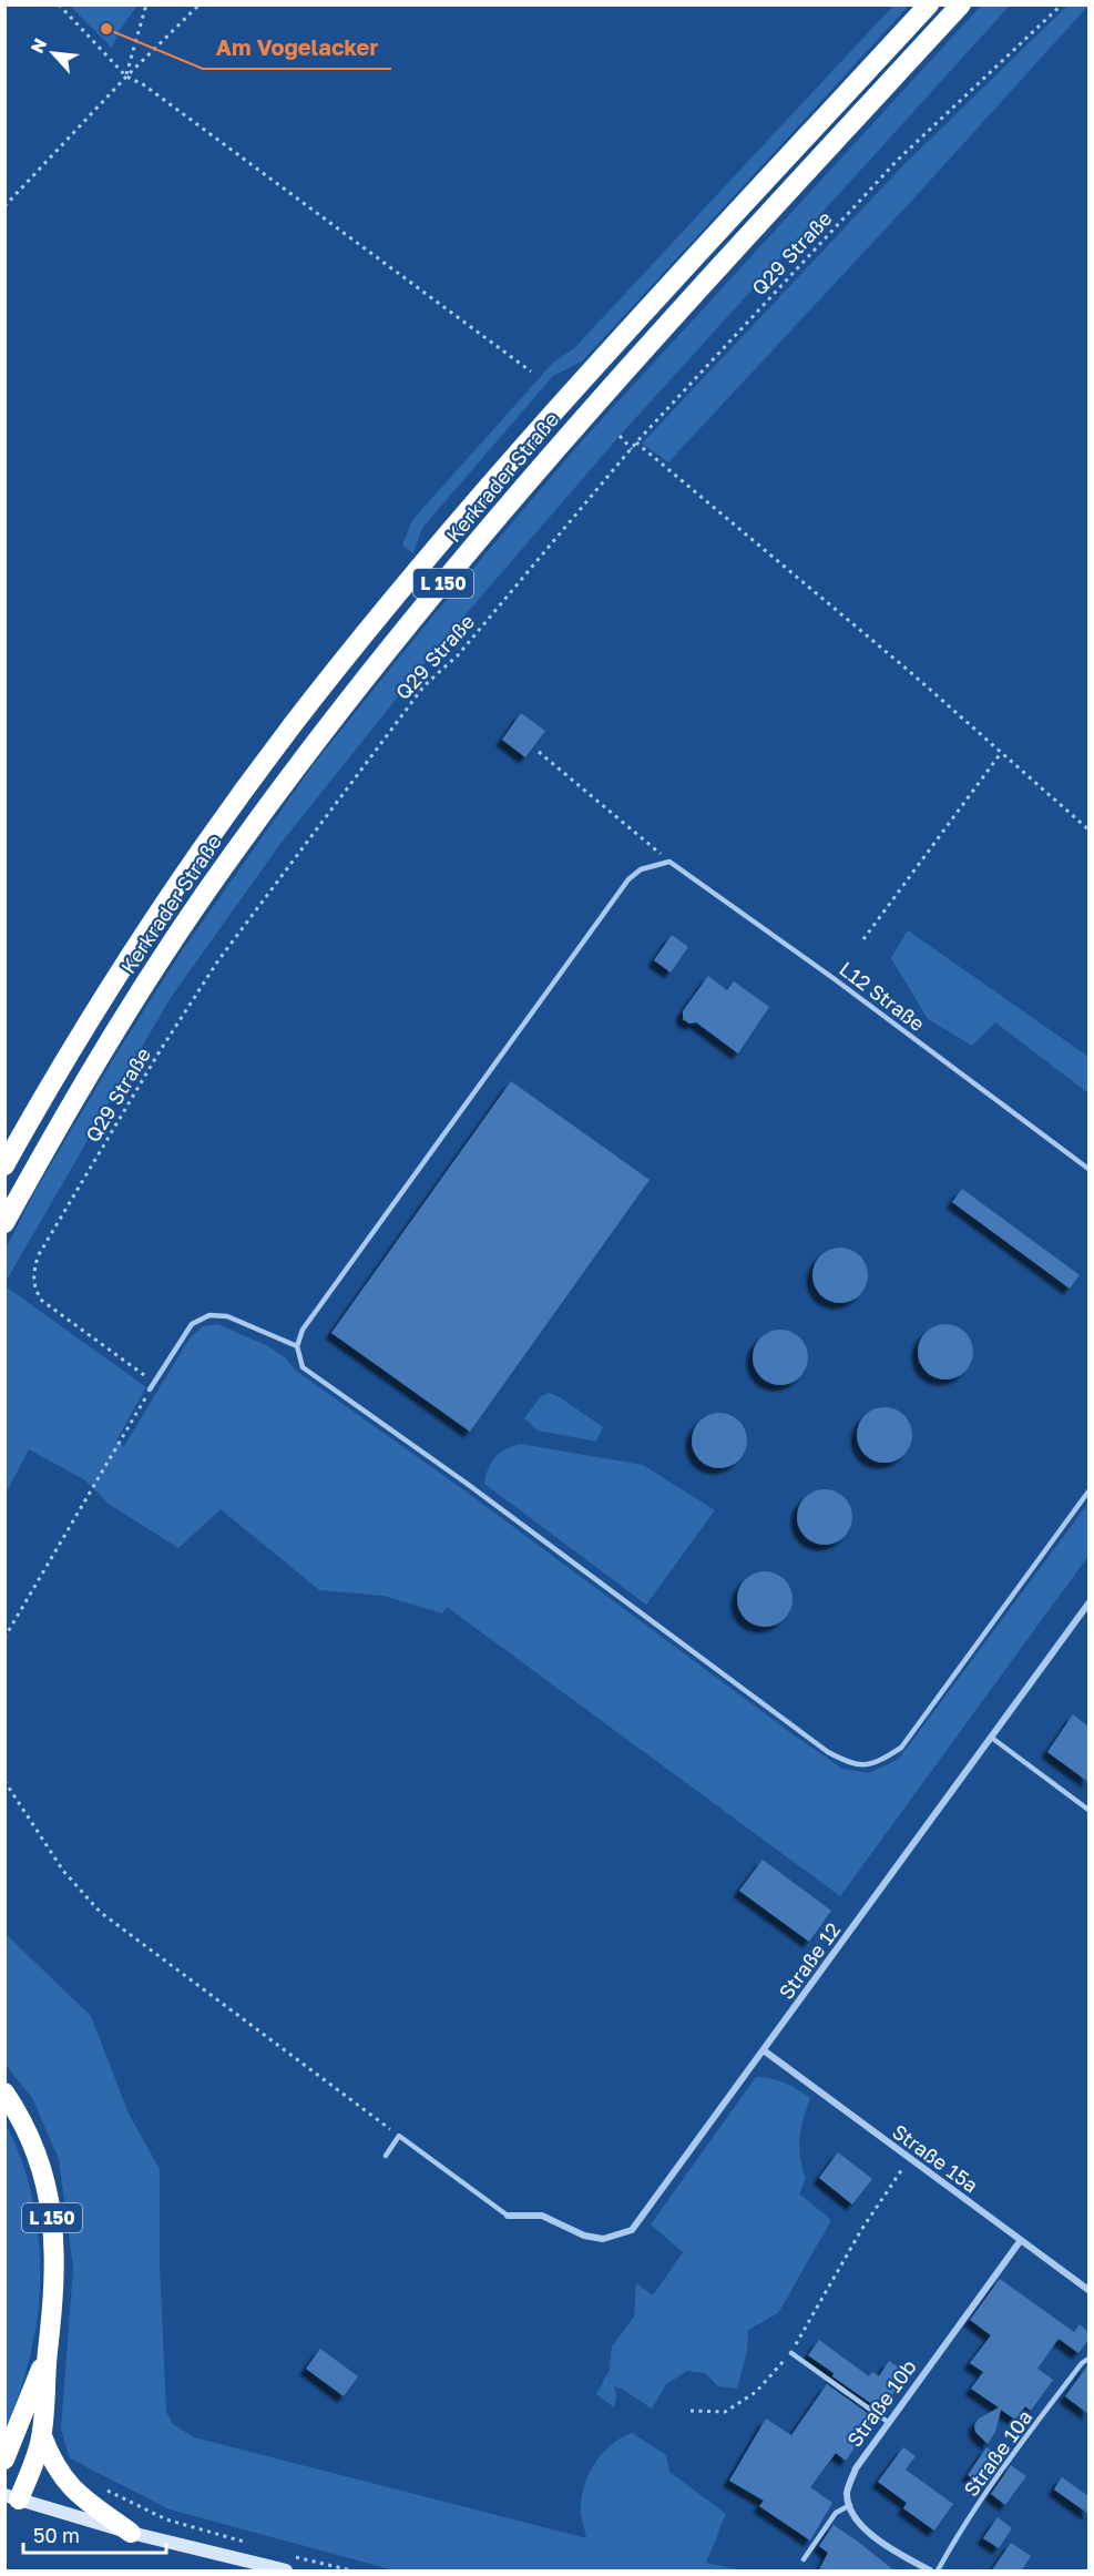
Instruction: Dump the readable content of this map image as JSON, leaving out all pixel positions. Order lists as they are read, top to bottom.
{
  "streets": {
    "highway": ["Kerkrader Straße", "L 150"],
    "street": ["Straße 12", "Straße 15a", "Straße 10b"],
    "lane": ["L12 Straße", "Straße 10a"],
    "path": ["Q29 Straße"]
  },
  "crossings": [
    ["Straße 12", "Straße 15a"],
    ["Straße 15a", "Straße 10b"]
  ],
  "places": ["Am Vogelacker"],
  "scale_bar": "50 m",
  "north": "top left"
}
